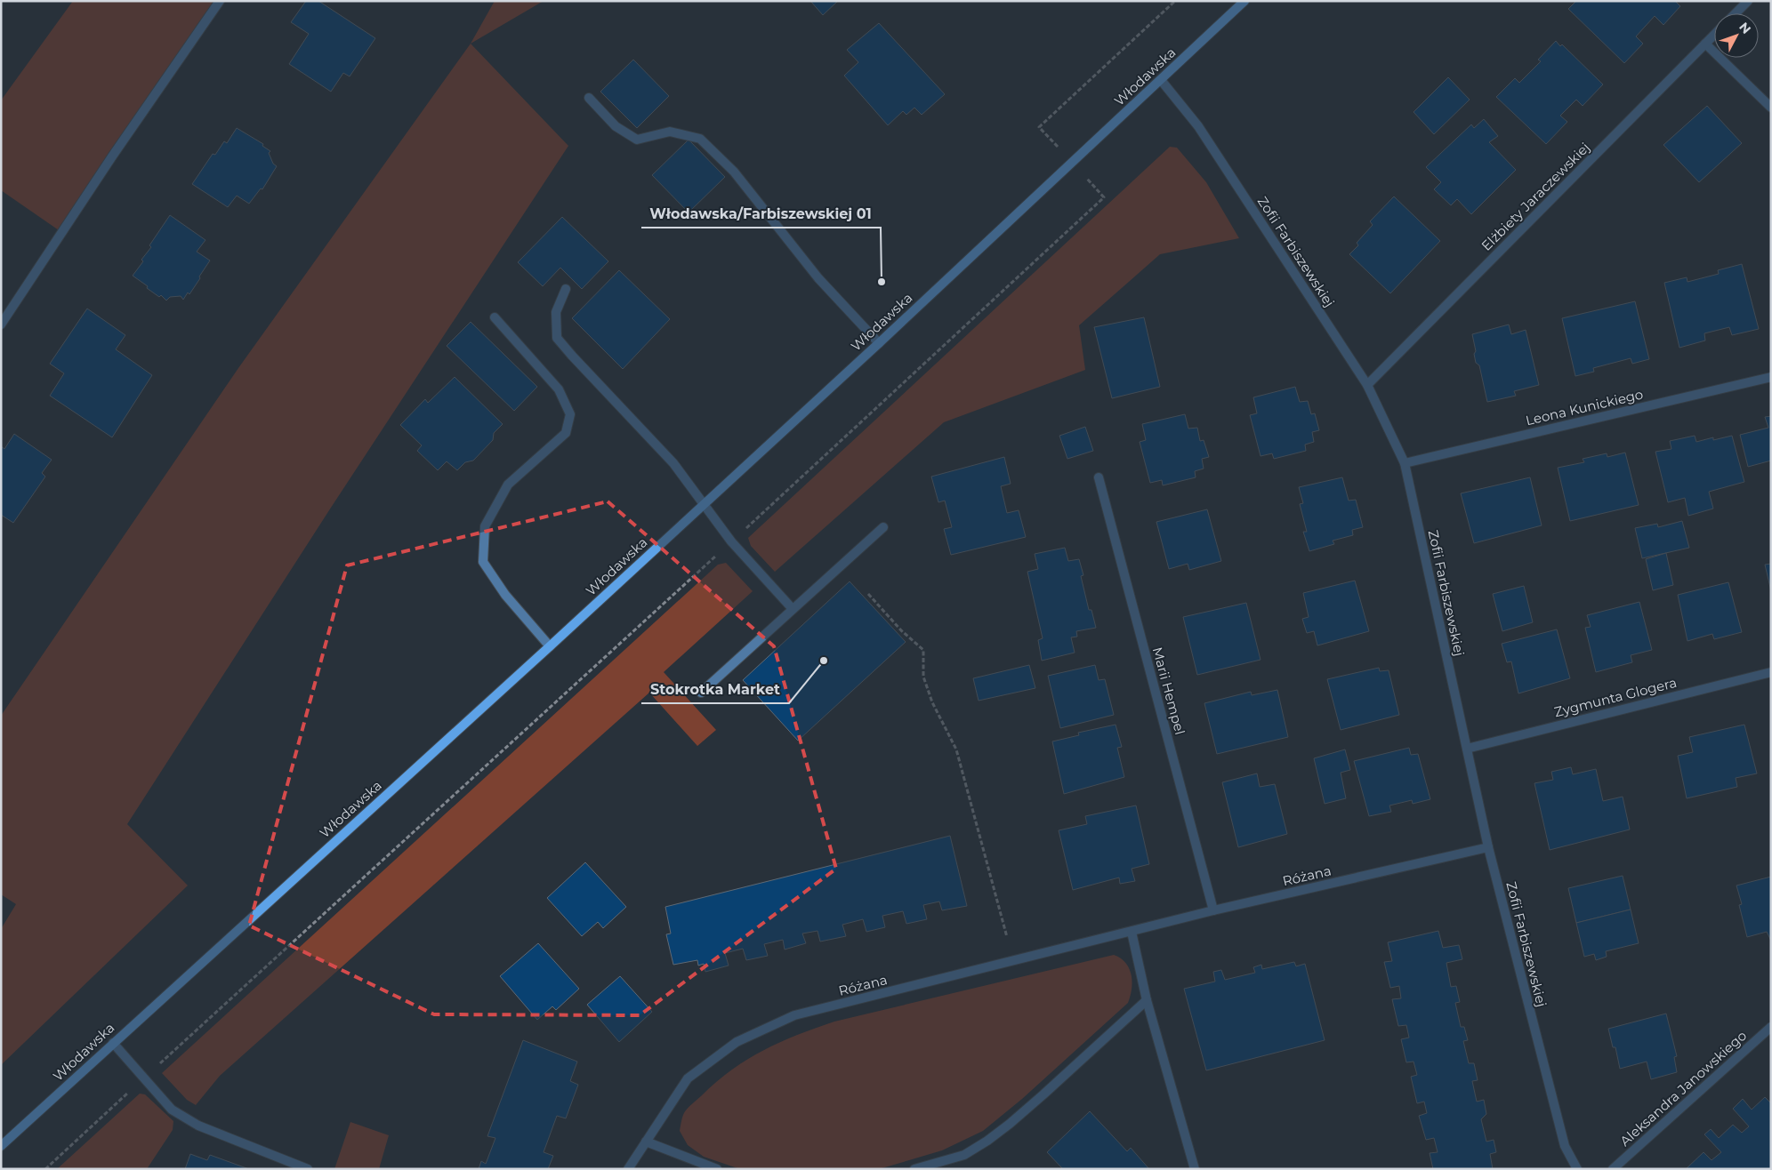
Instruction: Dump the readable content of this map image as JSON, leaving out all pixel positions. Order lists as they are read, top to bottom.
{
  "streets": {
    "main road": ["Włodawska"],
    "street": [
      "Elżbiety Jaraczewskiej",
      "Zofii Farbiszewskiej",
      "Leona Kunickiego",
      "Marii Hempel",
      "Zygmunta Glogera",
      "Różana",
      "Aleksandra Janowskiego"
    ]
  },
  "crossings": [
    ["Włodawska", "Zofii Farbiszewskiej"],
    ["Elżbiety Jaraczewskiej", "Zofii Farbiszewskiej"],
    ["Zofii Farbiszewskiej", "Leona Kunickiego"],
    ["Zofii Farbiszewskiej", "Zygmunta Glogera"],
    ["Zofii Farbiszewskiej", "Różana"],
    ["Marii Hempel", "Różana"]
  ],
  "places": ["Włodawska/Farbiszewskiej 01", "Stokrotka Market"],
  "north": "top right"
}
